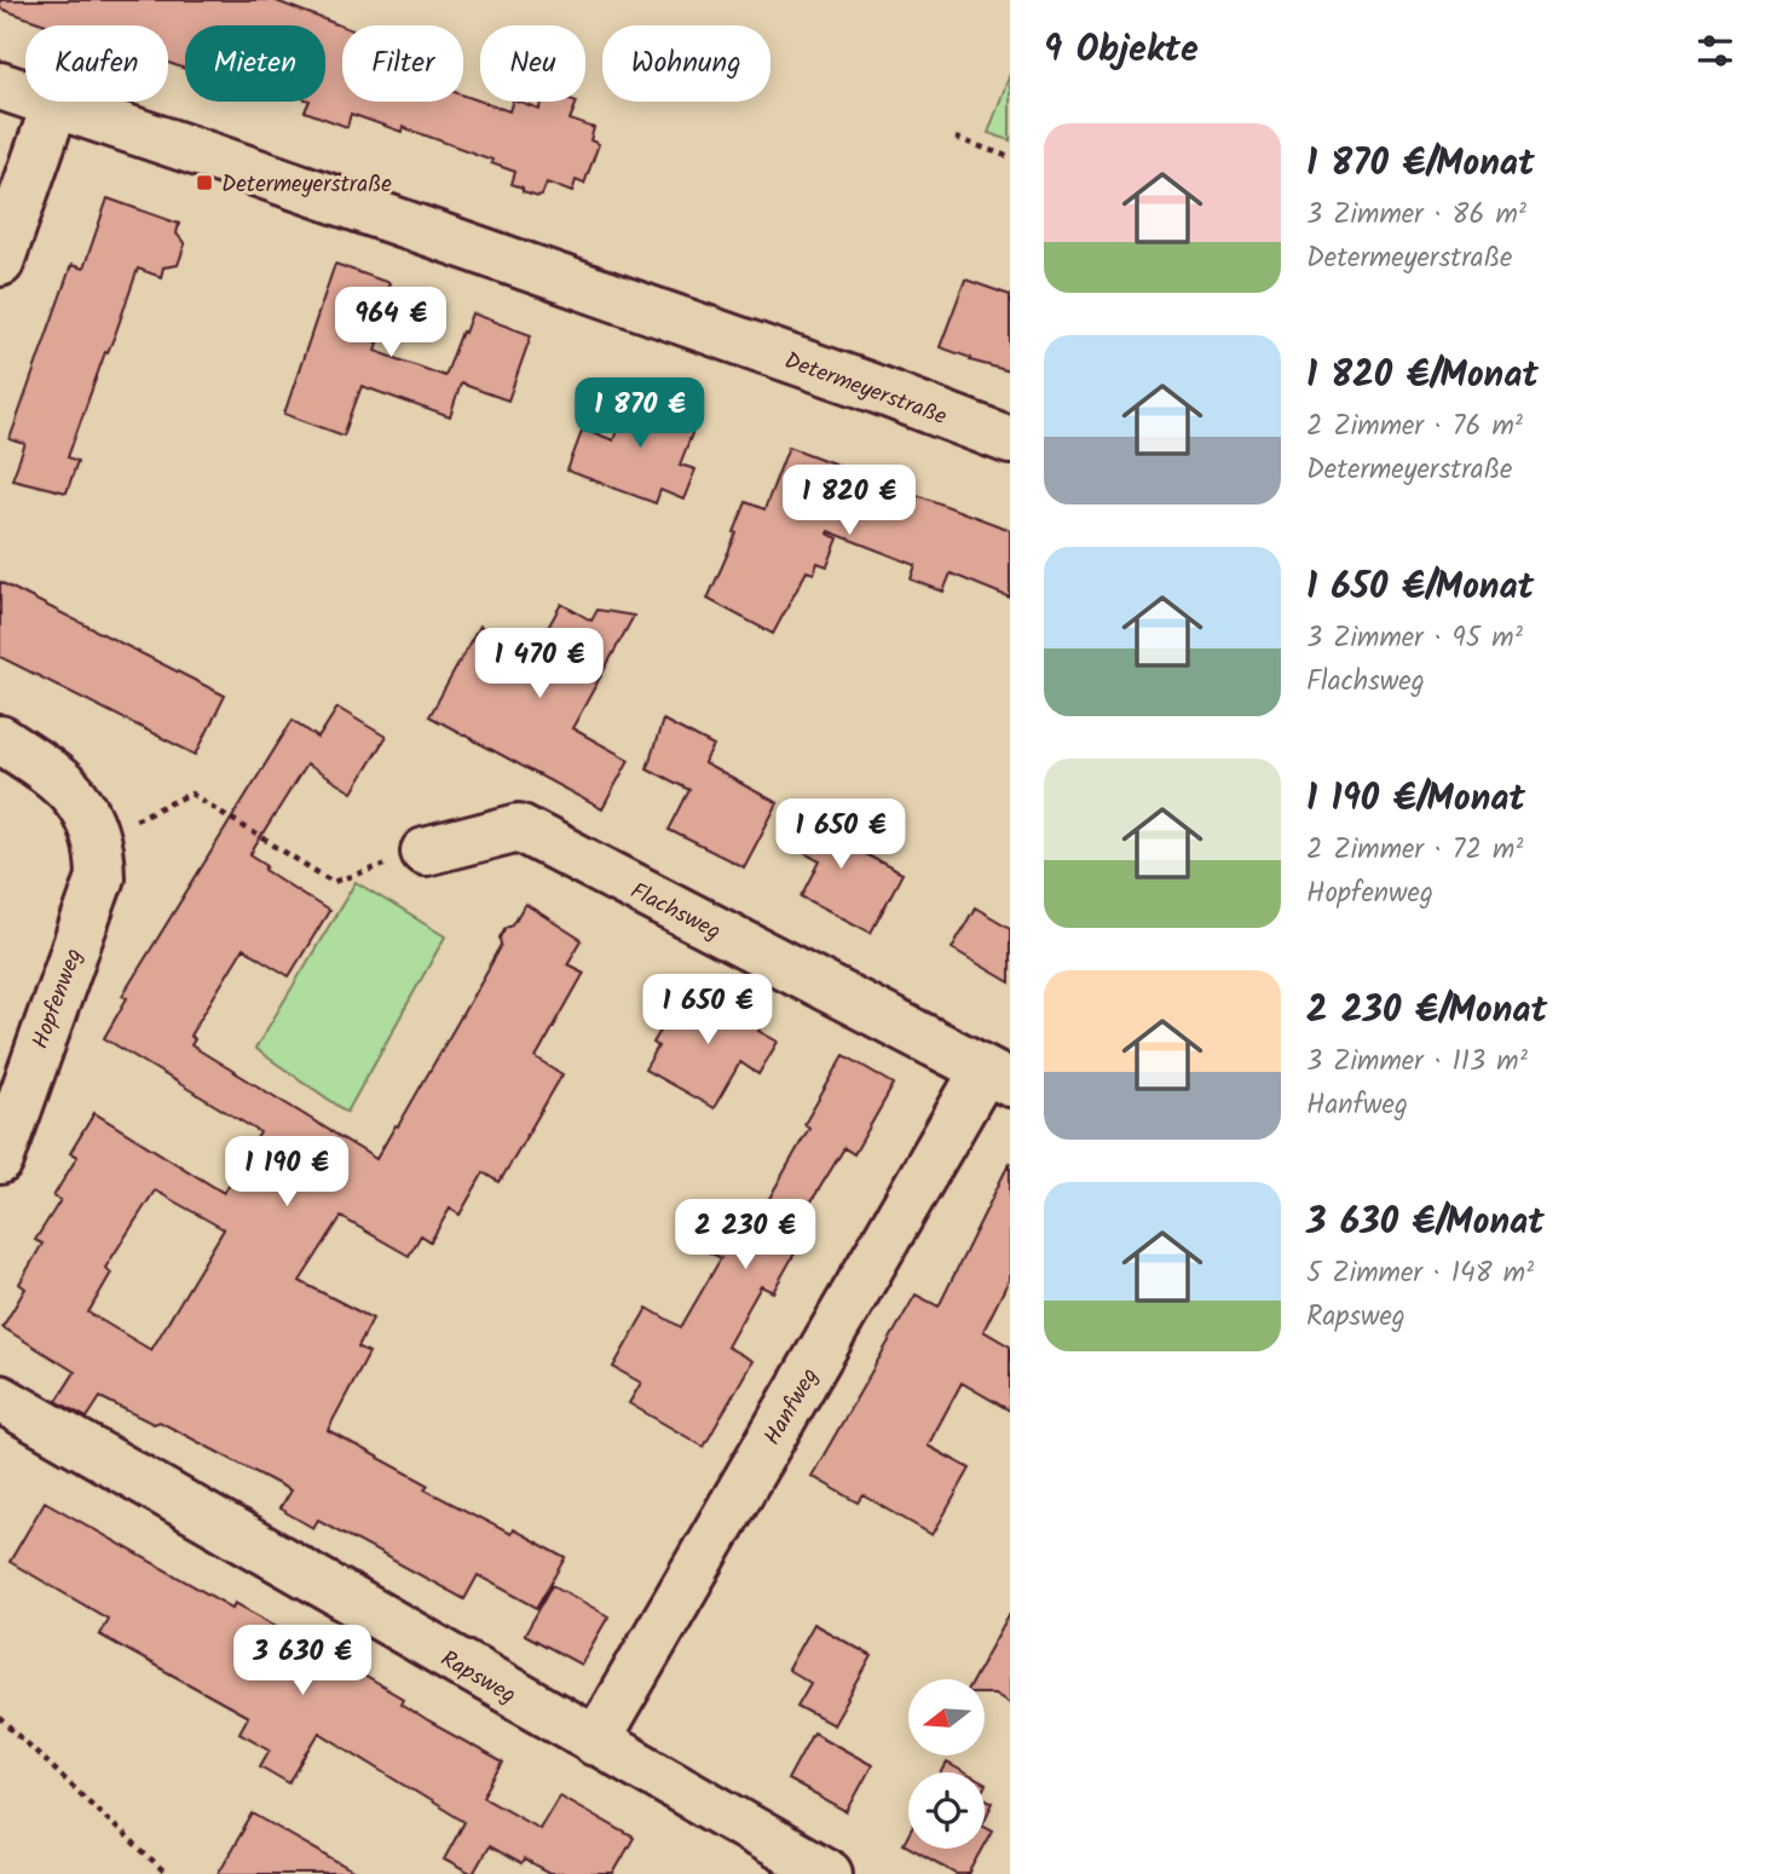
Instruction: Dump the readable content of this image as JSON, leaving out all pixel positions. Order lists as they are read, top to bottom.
{
  "streets": {
    "street": [
      "Determeyerstraße",
      "Flachsweg",
      "Hopfenweg",
      "Hanfweg",
      "Rapsweg"
    ]
  },
  "crossings": [
    ["Flachsweg", "Hanfweg"],
    ["Hanfweg", "Rapsweg"]
  ],
  "places": {
    "transit": ["Determeyerstraße"]
  },
  "north": "left",
  "page": {
    "heading": "9 Objekte",
    "chip": [
      "Kaufen",
      "Mieten",
      "Filter",
      "Neu",
      "Wohnung"
    ],
    "list": [
      {
        "name": "1 870 €/Monat",
        "note": "3 Zimmer · 86 m² · Determeyerstraße"
      },
      {
        "name": "1 820 €/Monat",
        "note": "2 Zimmer · 76 m² · Determeyerstraße"
      },
      {
        "name": "1 650 €/Monat",
        "note": "3 Zimmer · 95 m² · Flachsweg"
      },
      {
        "name": "1 190 €/Monat",
        "note": "2 Zimmer · 72 m² · Hopfenweg"
      },
      {
        "name": "2 230 €/Monat",
        "note": "3 Zimmer · 113 m² · Hanfweg"
      },
      {
        "name": "3 630 €/Monat",
        "note": "5 Zimmer · 148 m² · Rapsweg"
      }
    ],
    "price": [
      "964 €",
      "1 870 €",
      "1 820 €",
      "1 470 €",
      "1 650 €",
      "1 650 €",
      "1 190 €",
      "2 230 €",
      "3 630 €"
    ]
  }
}
